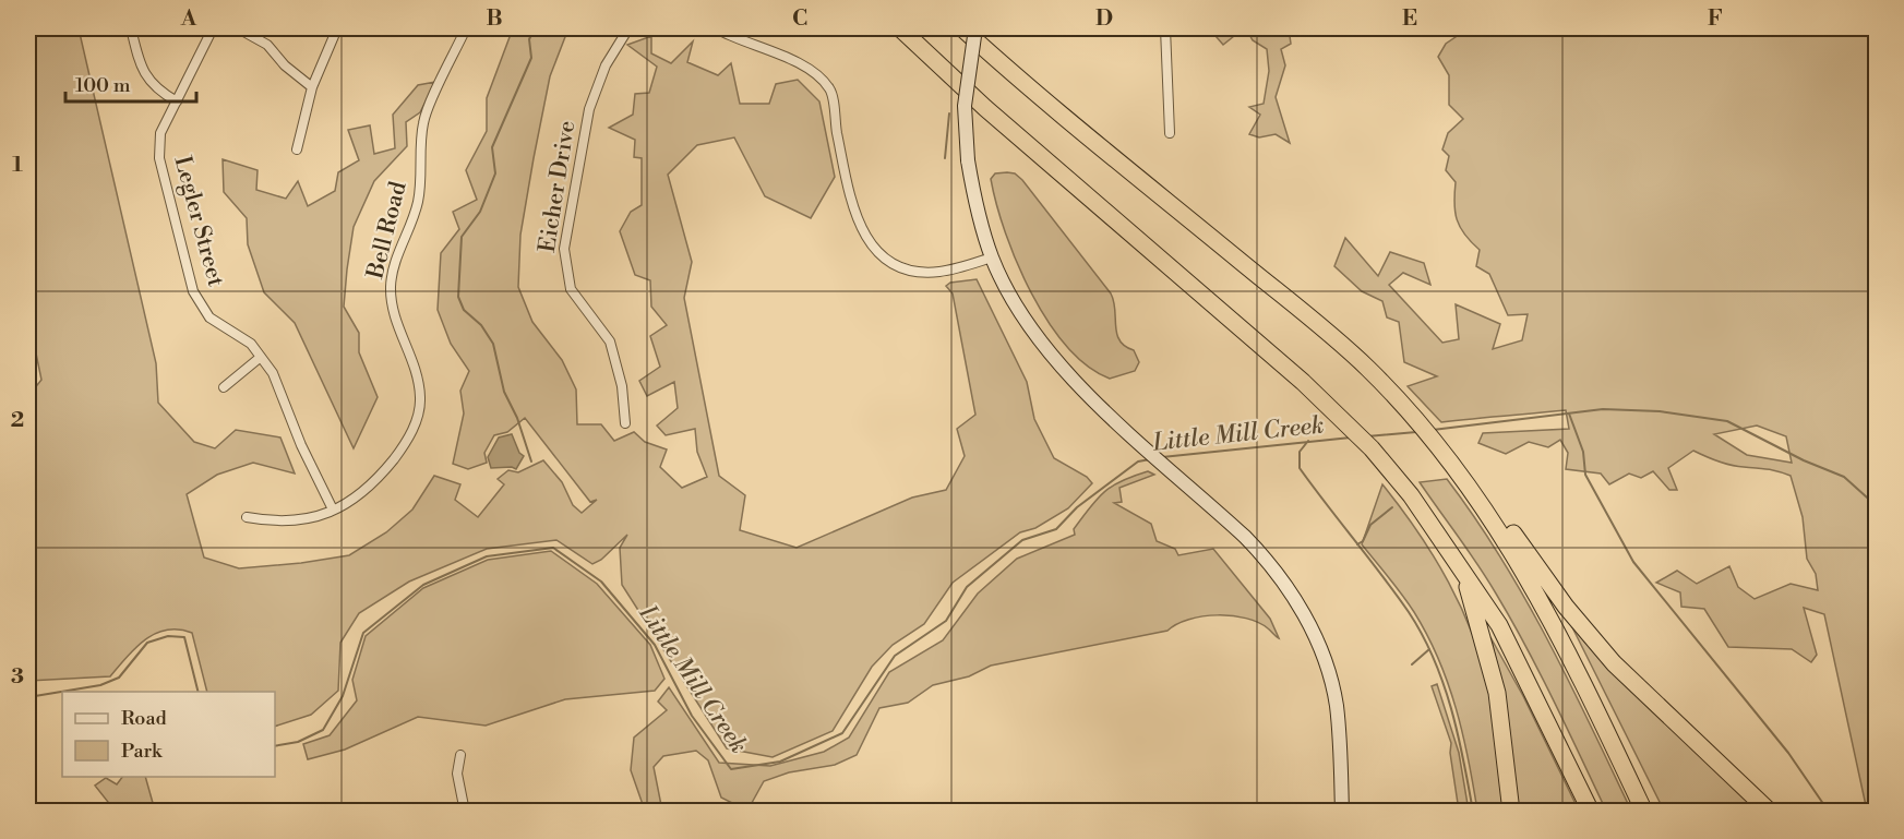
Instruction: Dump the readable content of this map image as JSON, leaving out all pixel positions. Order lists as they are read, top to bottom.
{
  "streets": {
    "street": ["Eicher Drive", "Legler Street", "Bell Road"]
  },
  "crossings": [
    ["Legler Street", "Bell Road"]
  ],
  "water": ["Little Mill Creek"],
  "legend": ["Road", "Park"],
  "scale_bar": "100 m",
  "grid": {
    "columns": [
      "A",
      "B",
      "C",
      "D",
      "E",
      "F"
    ],
    "rows": ["1", "2", "3"]
  }
}
